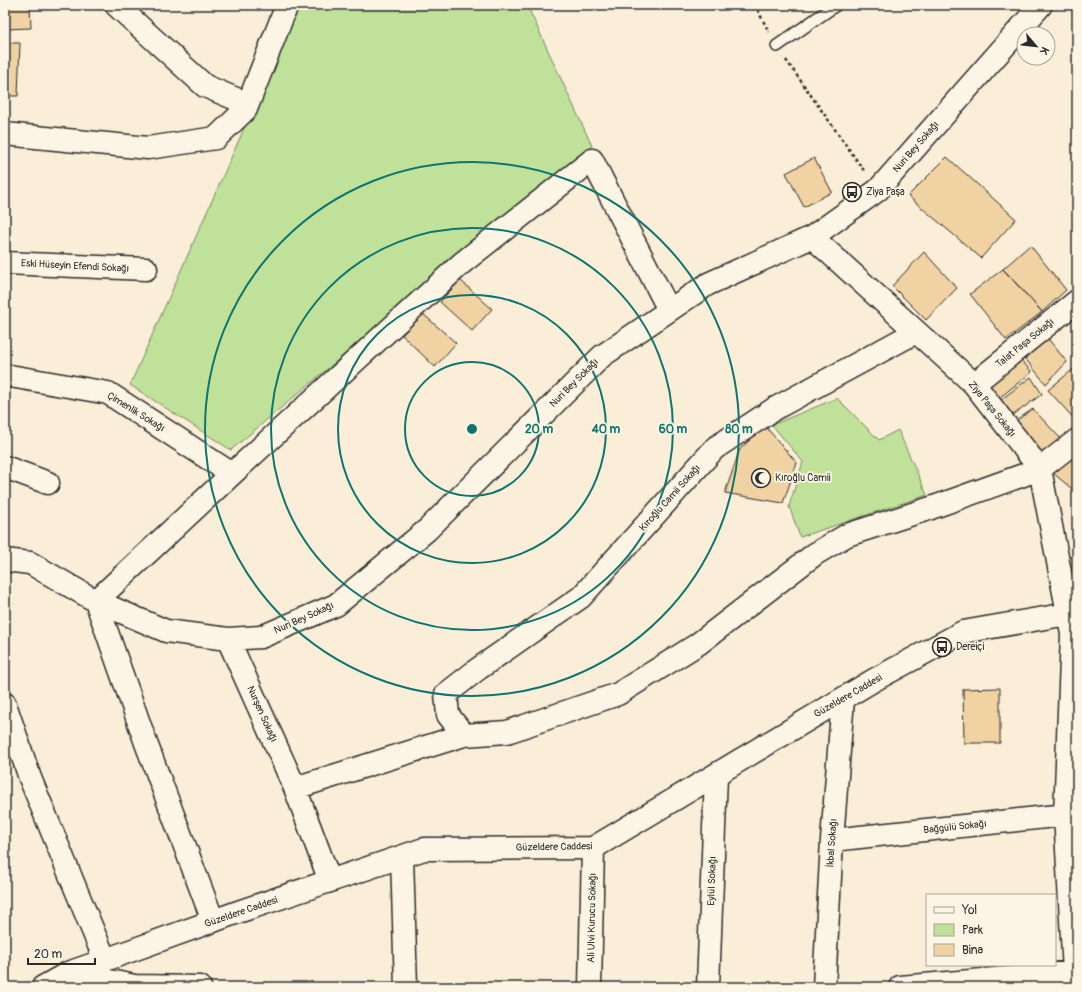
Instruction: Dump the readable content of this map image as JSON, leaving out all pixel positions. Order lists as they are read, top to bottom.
{
  "streets": {
    "street": [
      "Nuri Bey Sokağı",
      "Eski Hüseyin Efendi Sokağı",
      "Talat Paşa Sokağı",
      "Ziya Paşa Sokağı",
      "Çimenlik Sokağı",
      "Kıroğlu Camii Sokağı",
      "Güzeldere Caddesi",
      "Nurşen Sokağı",
      "Bağgülü Sokağı",
      "İkbal Sokağı",
      "Eylül Sokağı",
      "Ali Ulvi Kurucu Sokağı"
    ]
  },
  "crossings": [
    ["Nuri Bey Sokağı", "Ziya Paşa Sokağı"],
    ["Nuri Bey Sokağı", "Nurşen Sokağı"],
    ["Talat Paşa Sokağı", "Ziya Paşa Sokağı"],
    ["Ziya Paşa Sokağı", "Kıroğlu Camii Sokağı"],
    ["Ziya Paşa Sokağı", "Güzeldere Caddesi"],
    ["Ziya Paşa Sokağı", "Bağgülü Sokağı"],
    ["Güzeldere Caddesi", "Nurşen Sokağı"],
    ["Güzeldere Caddesi", "İkbal Sokağı"],
    ["Güzeldere Caddesi", "Eylül Sokağı"],
    ["Güzeldere Caddesi", "Ali Ulvi Kurucu Sokağı"],
    ["Bağgülü Sokağı", "İkbal Sokağı"]
  ],
  "places": {
    "bus stop": ["Ziya Paşa", "Dereiçi"],
    "mosque": ["Kıroğlu Camii"]
  },
  "legend": ["Yol", "Park", "Bina"],
  "scale_bar": "20 m",
  "north": "bottom right",
  "rings": [
    "20 m",
    "40 m",
    "60 m",
    "80 m"
  ]
}
